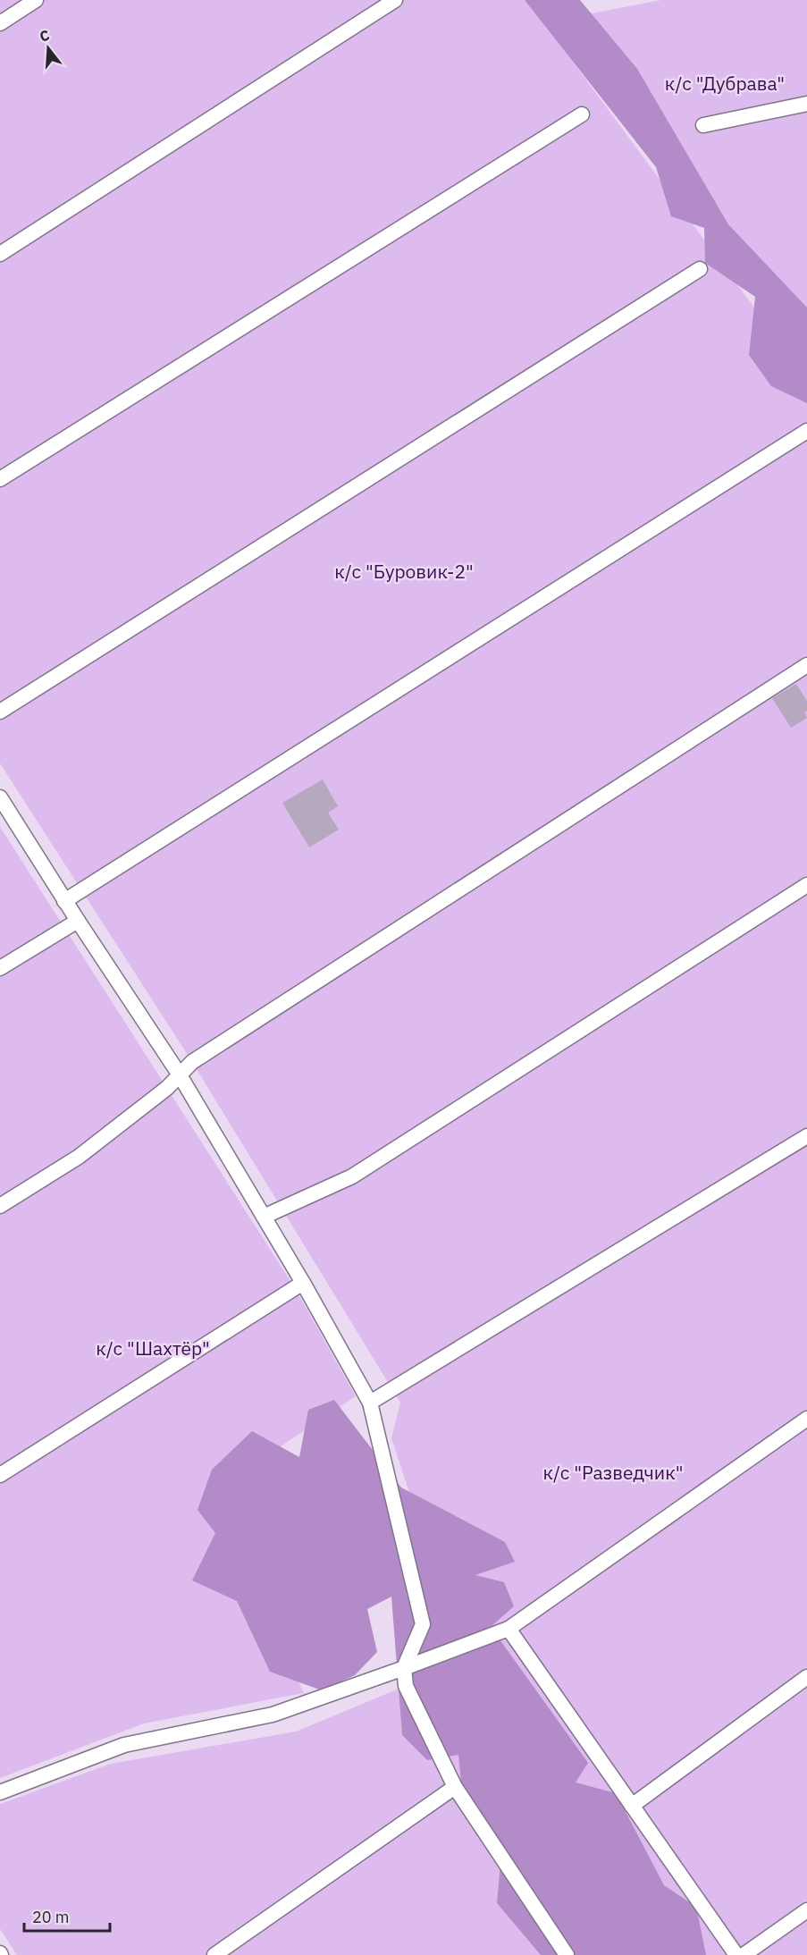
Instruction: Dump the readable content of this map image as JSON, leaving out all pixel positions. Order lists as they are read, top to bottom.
{
  "parks": [
    "к/с \"Дубрава\"",
    "к/с \"Буровик-2\"",
    "к/с \"Шахтёр\"",
    "к/с \"Разведчик\""
  ],
  "scale_bar": "20 m",
  "north": "top"
}
